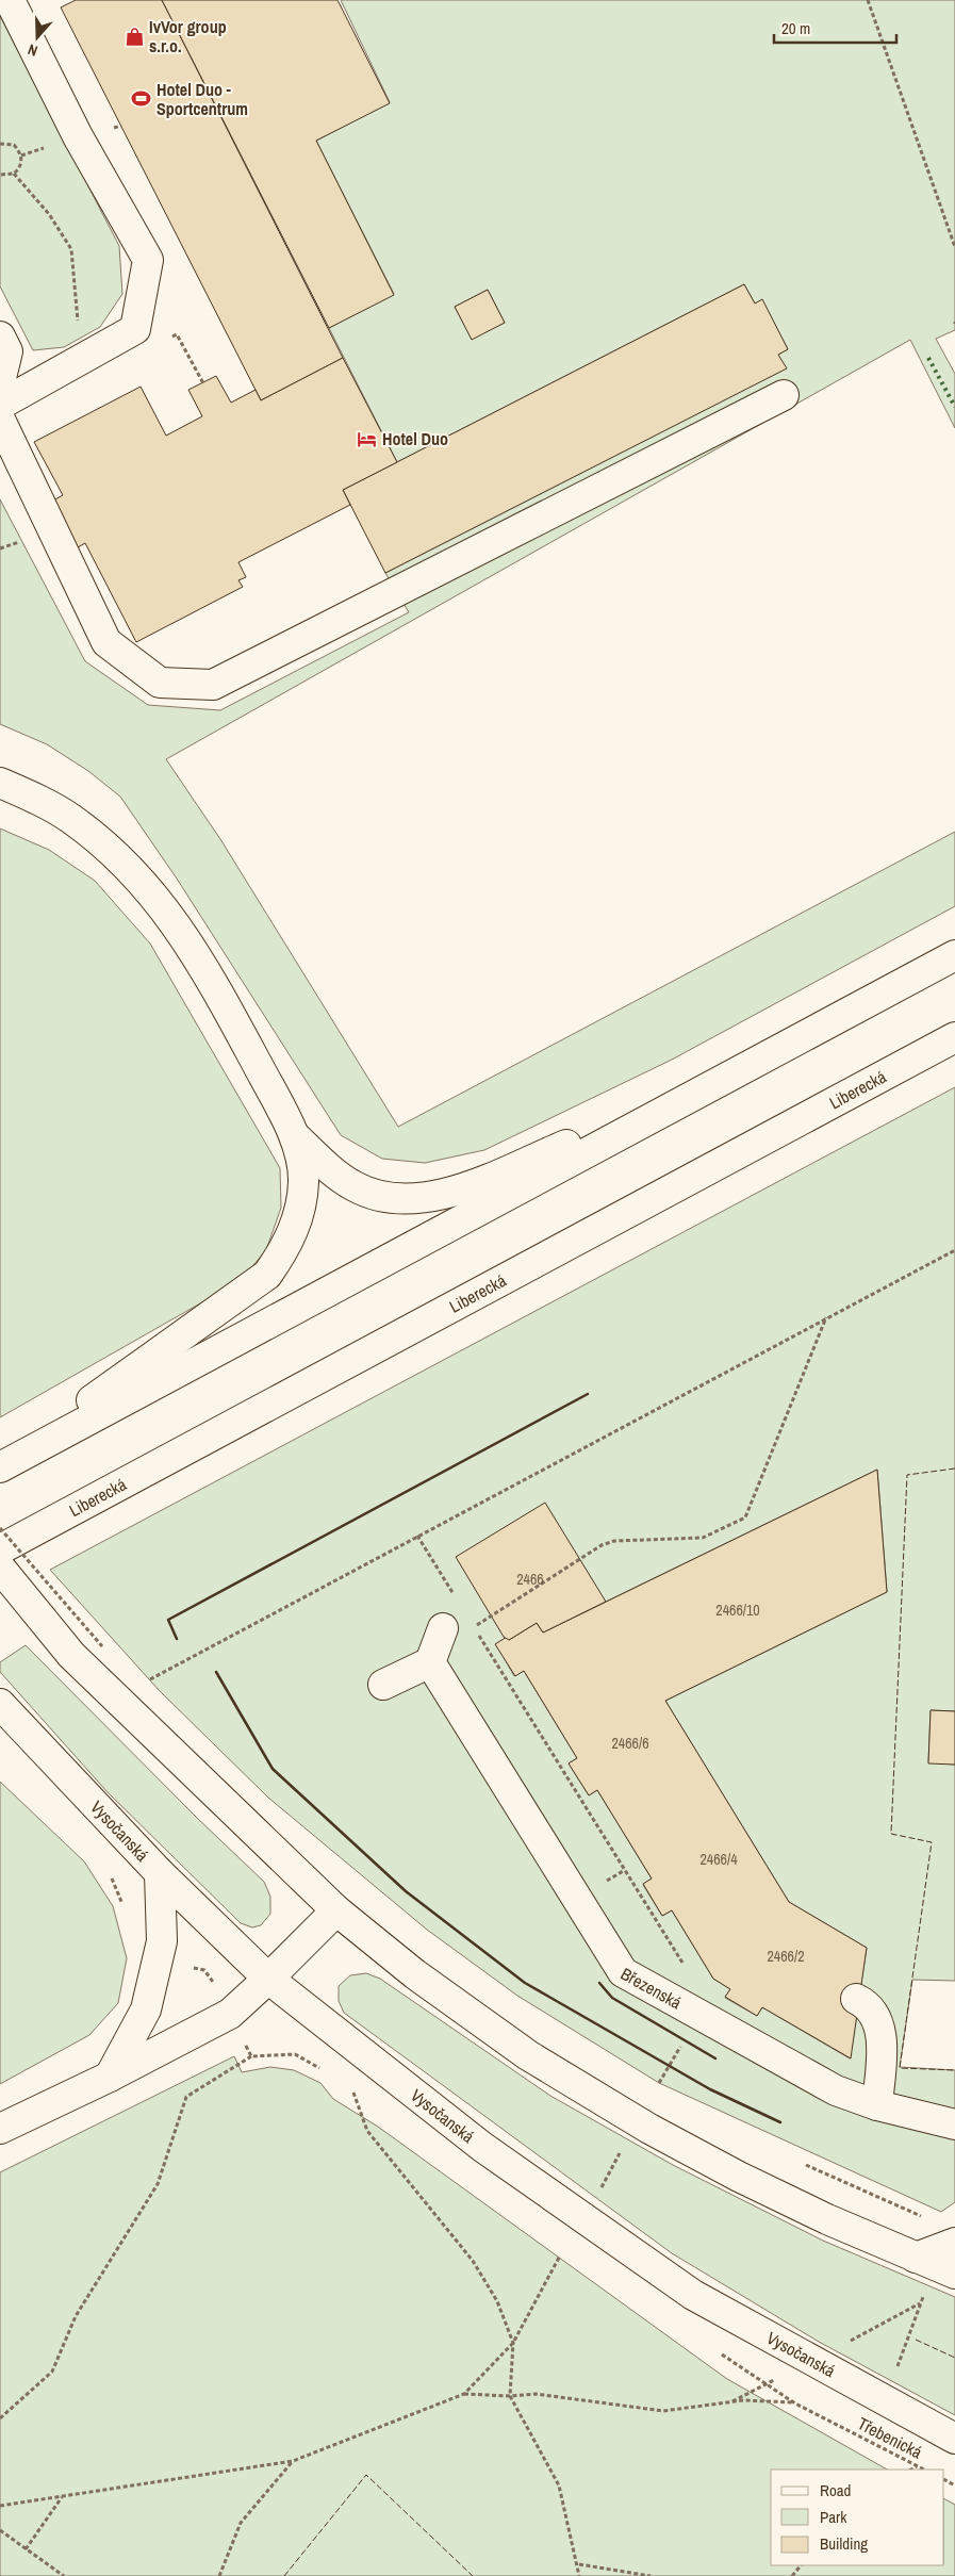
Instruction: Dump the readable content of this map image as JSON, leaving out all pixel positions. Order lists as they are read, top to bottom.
{
  "streets": {
    "main road": ["Liberecká", "Vysočanská", "Březenská"],
    "path": ["Třebenická"]
  },
  "places": {
    "shop": ["IvVor group s.r.o."],
    "sports": ["Hotel Duo - Sportcentrum"],
    "hotel": ["Hotel Duo"]
  },
  "house_numbers": [
    "2466",
    "2466/10",
    "2466/6",
    "2466/4",
    "2466/2"
  ],
  "legend": ["Road", "Park", "Building"],
  "scale_bar": "20 m",
  "north": "bottom"
}
